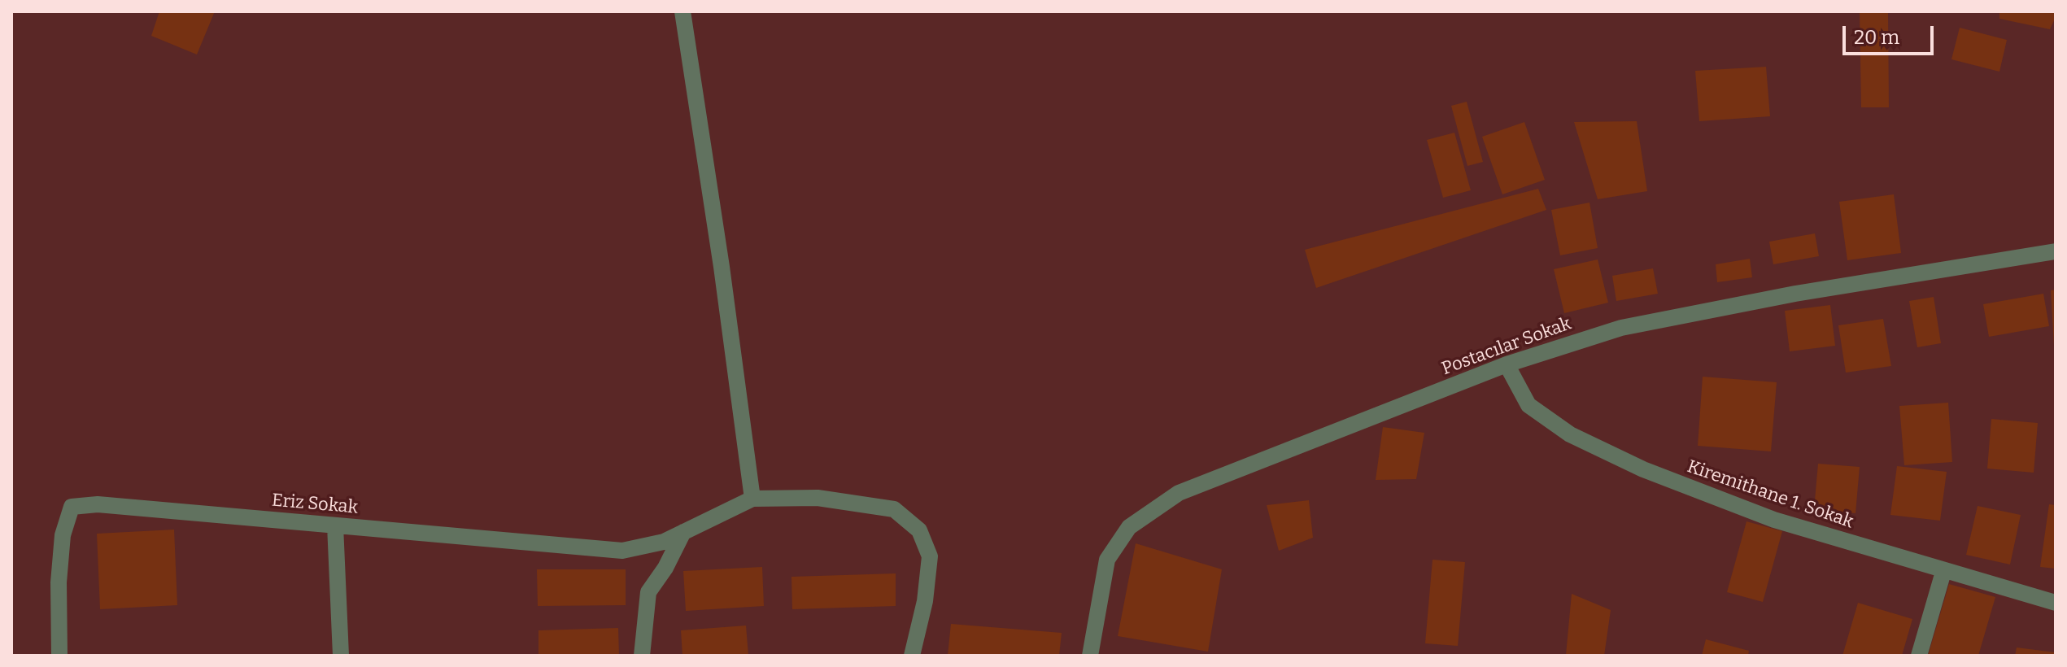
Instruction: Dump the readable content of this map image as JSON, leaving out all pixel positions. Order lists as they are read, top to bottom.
{
  "streets": {
    "street": ["Postacılar Sokak", "Kiremithane 1. Sokak", "Eriz Sokak"]
  },
  "crossings": [
    ["Postacılar Sokak", "Kiremithane 1. Sokak"]
  ],
  "scale_bar": "20 m"
}
